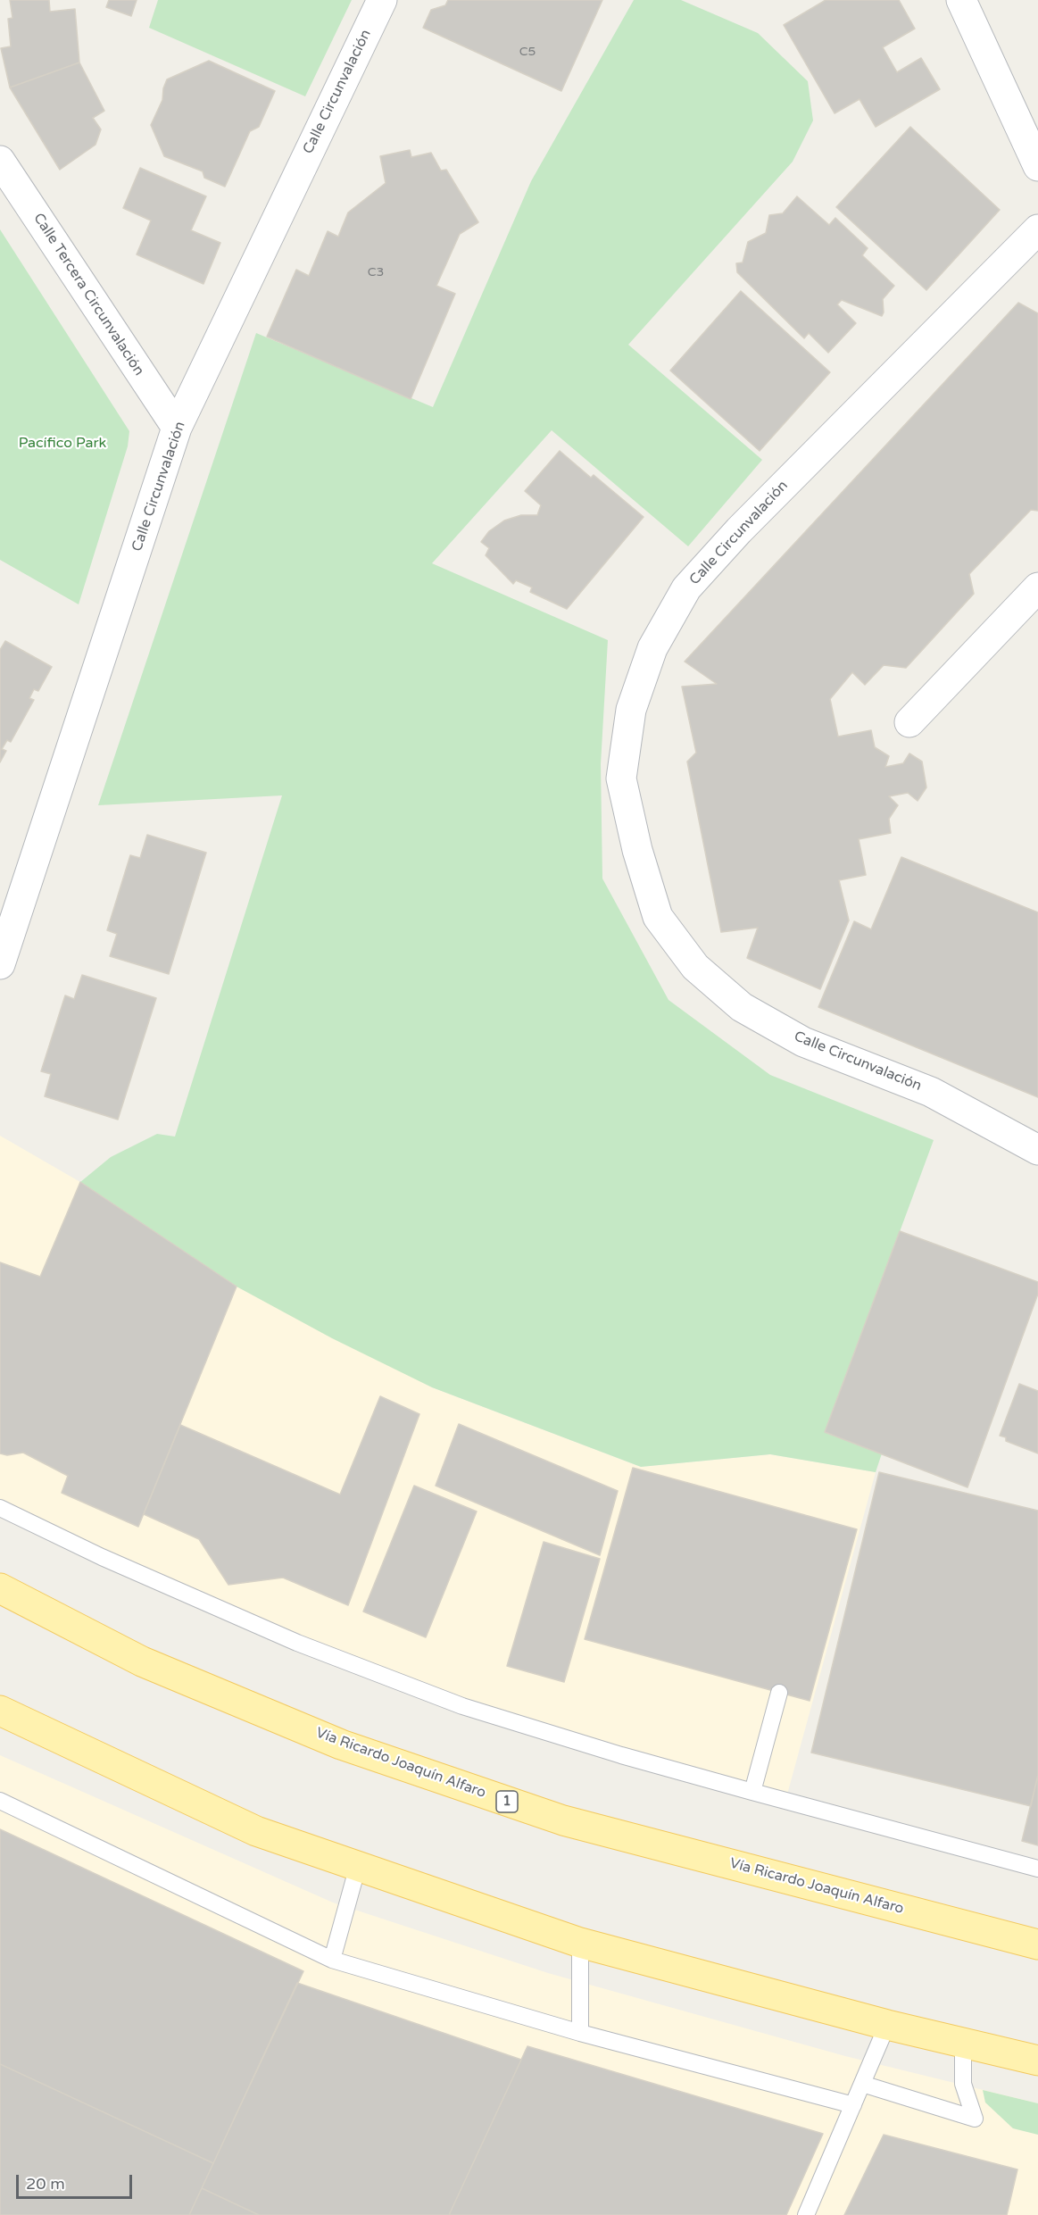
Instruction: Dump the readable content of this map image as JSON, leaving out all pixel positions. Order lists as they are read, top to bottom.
{
  "streets": {
    "main road": ["Vía Ricardo Joaquín Alfaro", "1"],
    "street": ["Calle Circunvalación", "Calle Tercera Circunvalación"]
  },
  "crossings": [
    ["Calle Circunvalación", "Calle Tercera Circunvalación"]
  ],
  "parks": ["Pacífico Park"],
  "house_numbers": ["C5", "C3"],
  "scale_bar": "20 m"
}
